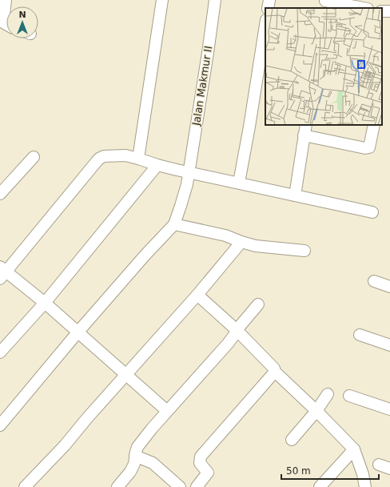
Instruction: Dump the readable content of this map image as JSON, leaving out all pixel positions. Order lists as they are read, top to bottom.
{
  "streets": {
    "street": ["Jalan Makmur II"]
  },
  "scale_bar": "50 m",
  "north": "top"
}
